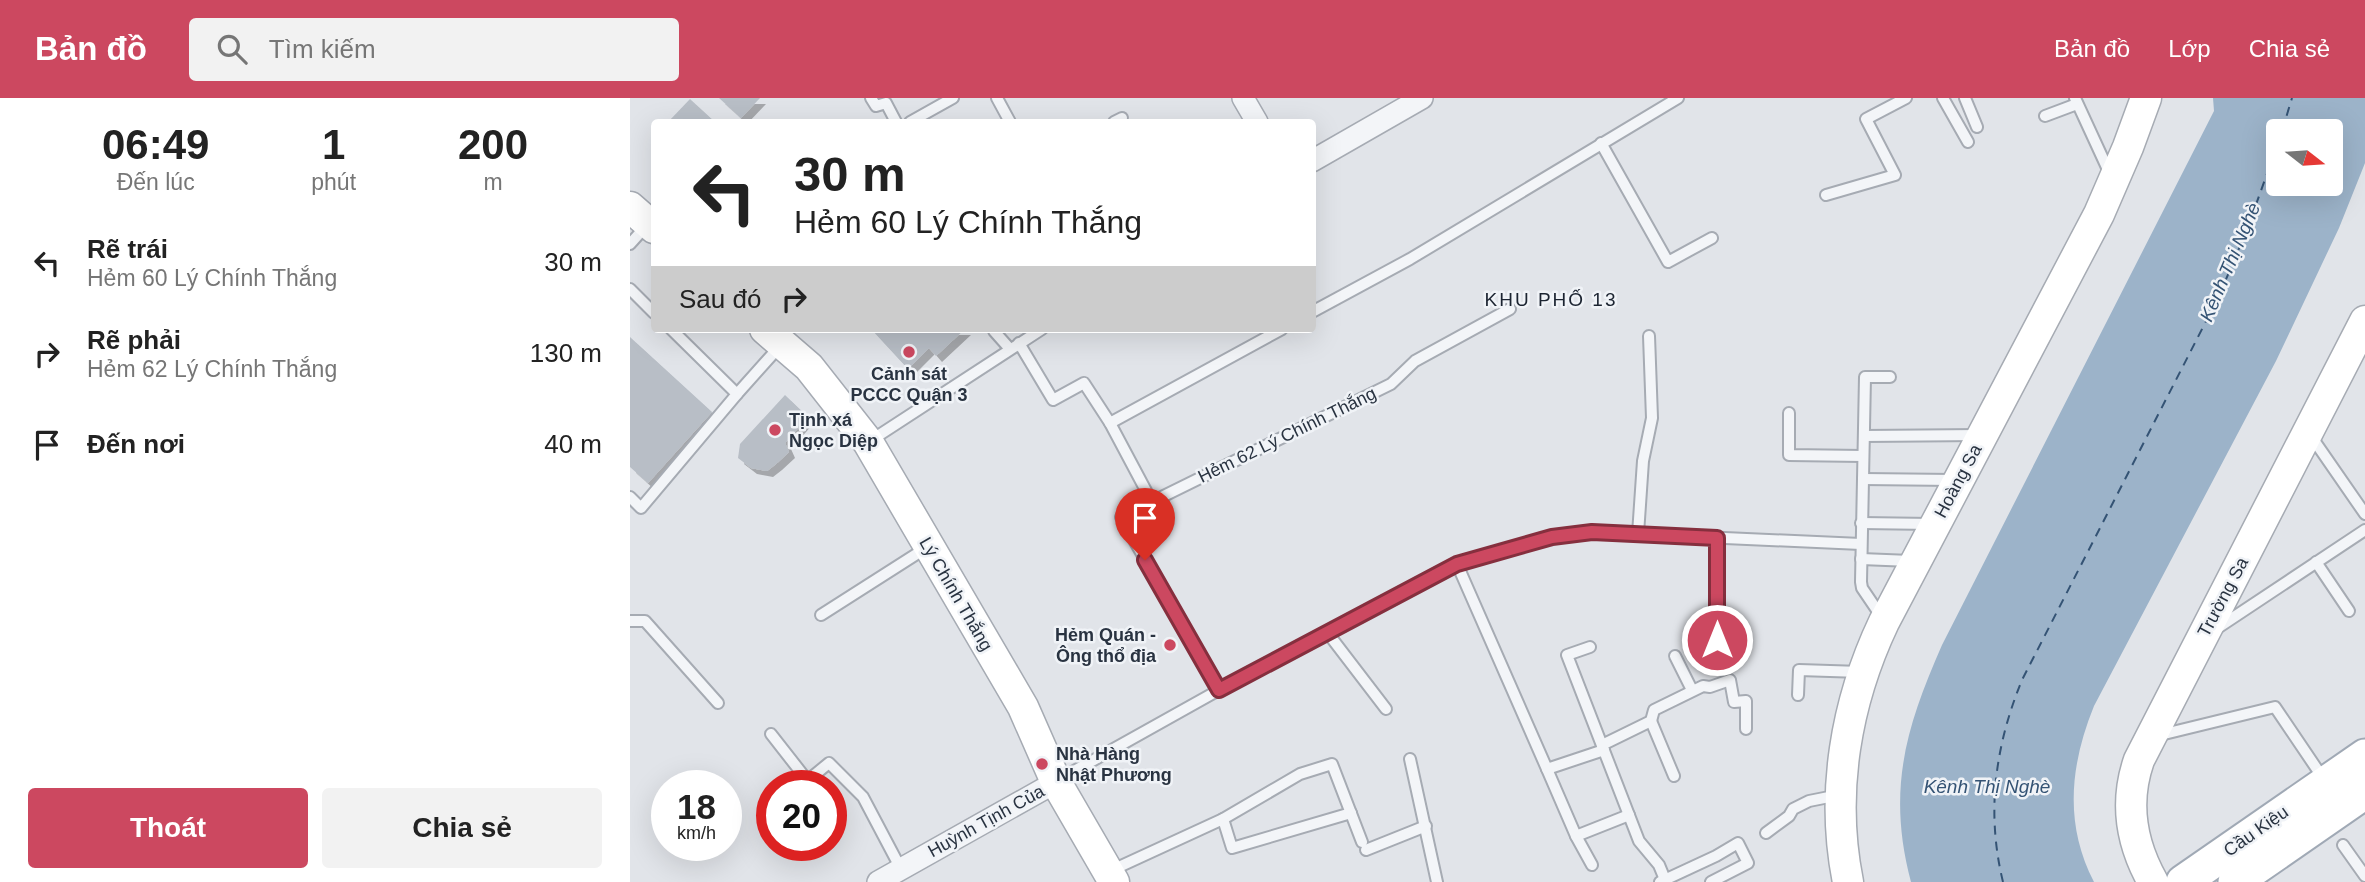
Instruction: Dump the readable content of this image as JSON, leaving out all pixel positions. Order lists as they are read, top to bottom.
{
  "streets": {
    "main road": ["Cầu Kiệu"],
    "street": [
      "Hoàng Sa",
      "Lý Chính Thắng",
      "Trường Sa",
      "Huỳnh Tịnh Của"
    ],
    "lane": ["Hẻm 62 Lý Chính Thắng"]
  },
  "crossings": [
    ["Lý Chính Thắng", "Huỳnh Tịnh Của"]
  ],
  "districts": ["KHU PHỐ 13"],
  "water": ["Kênh Thị Nghè"],
  "places": [
    "Cảnh sát PCCC Quận 3",
    "Tịnh xá Ngọc Diệp",
    "Hẻm Quán - Ông thổ địa",
    "Nhà Hàng Nhật Phương"
  ],
  "north": "right",
  "page": {
    "header": "Bản đồ",
    "search": "Tìm kiếm",
    "nav": ["Bản đồ", "Lớp", "Chia sẻ"],
    "eta": [
      "06:49",
      "Đến lúc",
      "1",
      "phút",
      "200",
      "m"
    ],
    "turn": ["30 m", "Hẻm 60 Lý Chính Thắng"],
    "list": [
      {
        "name": "Rẽ trái",
        "note": "Hẻm 60 Lý Chính Thắng",
        "value": "30 m"
      },
      {
        "name": "Rẽ phải",
        "note": "Hẻm 62 Lý Chính Thắng",
        "value": "130 m"
      },
      {
        "name": "Đến nơi",
        "value": "40 m"
      }
    ],
    "then": "Sau đó",
    "speed": "18 km/h",
    "limit": "20",
    "buttons": ["Thoát", "Chia sẻ"]
  }
}
